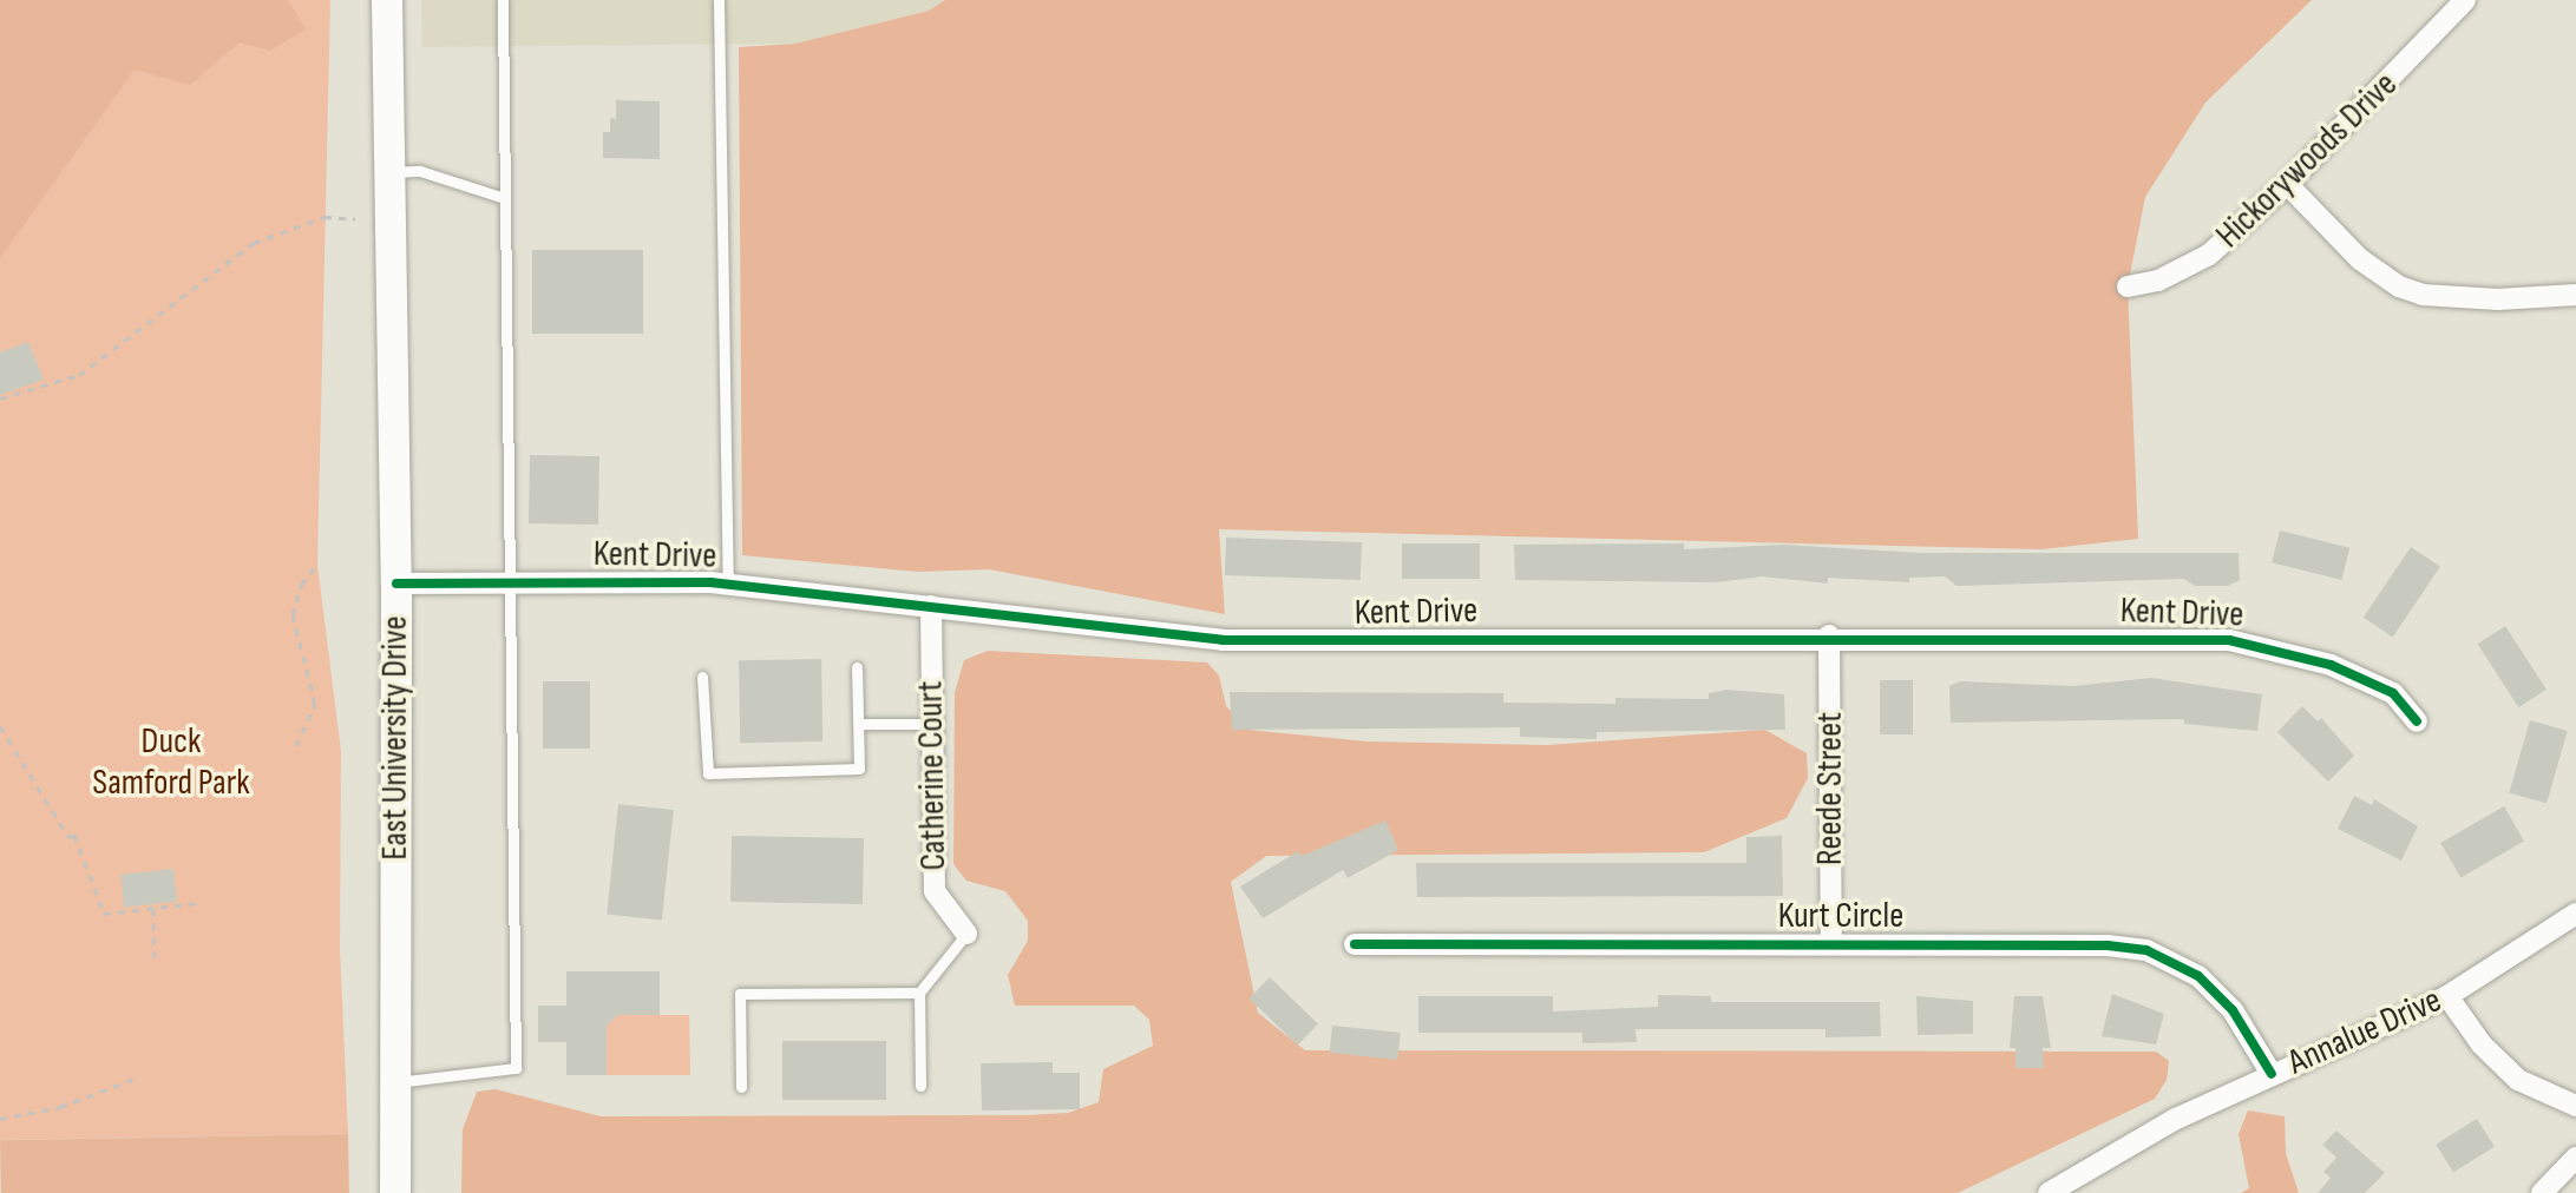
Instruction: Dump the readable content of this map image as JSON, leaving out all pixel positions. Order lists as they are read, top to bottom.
{
  "streets": {
    "main road": ["East University Drive"],
    "street": [
      "Hickorywoods Drive",
      "Kent Drive",
      "Catherine Court",
      "Reede Street",
      "Kurt Circle",
      "Annalue Drive"
    ]
  },
  "crossings": [
    ["Kent Drive", "East University Drive"],
    ["Kent Drive", "Catherine Court"],
    ["Kent Drive", "Reede Street"],
    ["Reede Street", "Kurt Circle"],
    ["Kurt Circle", "Annalue Drive"]
  ],
  "parks": ["Duck Samford Park"]
}
